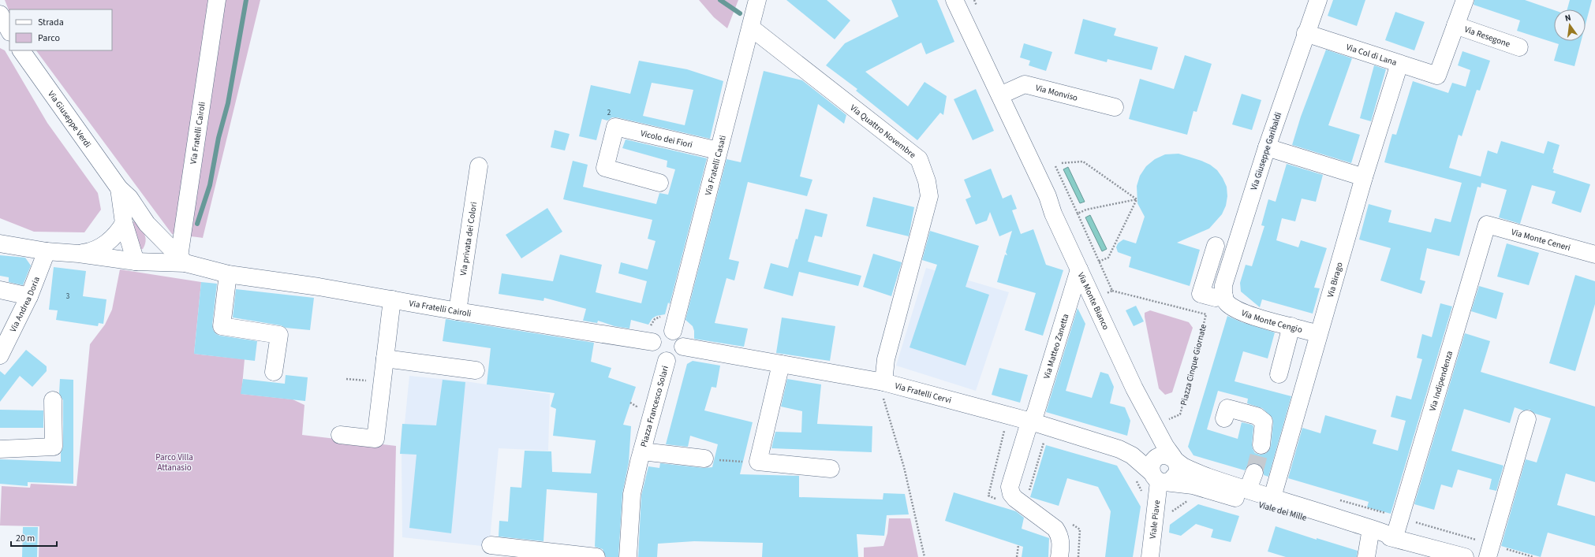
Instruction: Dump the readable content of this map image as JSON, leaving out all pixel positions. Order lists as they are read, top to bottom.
{
  "streets": {
    "street": [
      "Via Resegone",
      "Via Col di Lana",
      "Via Monviso",
      "Via Giuseppe Verdi",
      "Via Quattro Novembre",
      "Via Fratelli Cairoli",
      "Vicolo dei Fiori",
      "Via Giuseppe Garibaldi",
      "Via Fratelli Casati",
      "Via privata dei Colori",
      "Via Monte Ceneri",
      "Via Birago",
      "Via Monte Bianco",
      "Via Andrea Doria",
      "Via Monte Cengio",
      "Via Matteo Zanetta",
      "Via Indipendenza",
      "Via Fratelli Cervi",
      "Piazza Francesco Solari",
      "Viale dei Mille",
      "Viale Piave"
    ],
    "path": ["Piazza Cinque Giornate"]
  },
  "crossings": [
    ["Via Resegone", "Via Col di Lana"],
    ["Via Col di Lana", "Via Giuseppe Garibaldi"],
    ["Via Col di Lana", "Via Birago"],
    ["Via Monviso", "Via Monte Bianco"],
    ["Via Giuseppe Verdi", "Via Fratelli Cairoli"],
    ["Via Quattro Novembre", "Via Fratelli Casati"],
    ["Via Quattro Novembre", "Via Fratelli Cervi"],
    ["Via Fratelli Cairoli", "Via Fratelli Casati"],
    ["Via Fratelli Cairoli", "Via privata dei Colori"],
    ["Via Fratelli Cairoli", "Via Andrea Doria"],
    ["Via Fratelli Cairoli", "Via Fratelli Cervi"],
    ["Via Fratelli Cairoli", "Piazza Francesco Solari"],
    ["Vicolo dei Fiori", "Via Fratelli Casati"],
    ["Via Giuseppe Garibaldi", "Via Monte Cengio"],
    ["Via Fratelli Casati", "Via Fratelli Cervi"],
    ["Via Fratelli Casati", "Piazza Francesco Solari"],
    ["Via Monte Ceneri", "Via Indipendenza"],
    ["Via Birago", "Via Monte Cengio"],
    ["Via Birago", "Viale dei Mille"],
    ["Via Monte Bianco", "Via Matteo Zanetta"],
    ["Via Matteo Zanetta", "Via Fratelli Cervi"],
    ["Via Indipendenza", "Viale dei Mille"],
    ["Via Fratelli Cervi", "Piazza Francesco Solari"],
    ["Via Fratelli Cervi", "Viale dei Mille"],
    ["Via Fratelli Cervi", "Viale Piave"],
    ["Viale dei Mille", "Viale Piave"]
  ],
  "parks": ["Parco Villa Attanasio"],
  "house_numbers": ["2", "3"],
  "legend": ["Strada", "Parco"],
  "scale_bar": "20 m",
  "north": "top"
}
